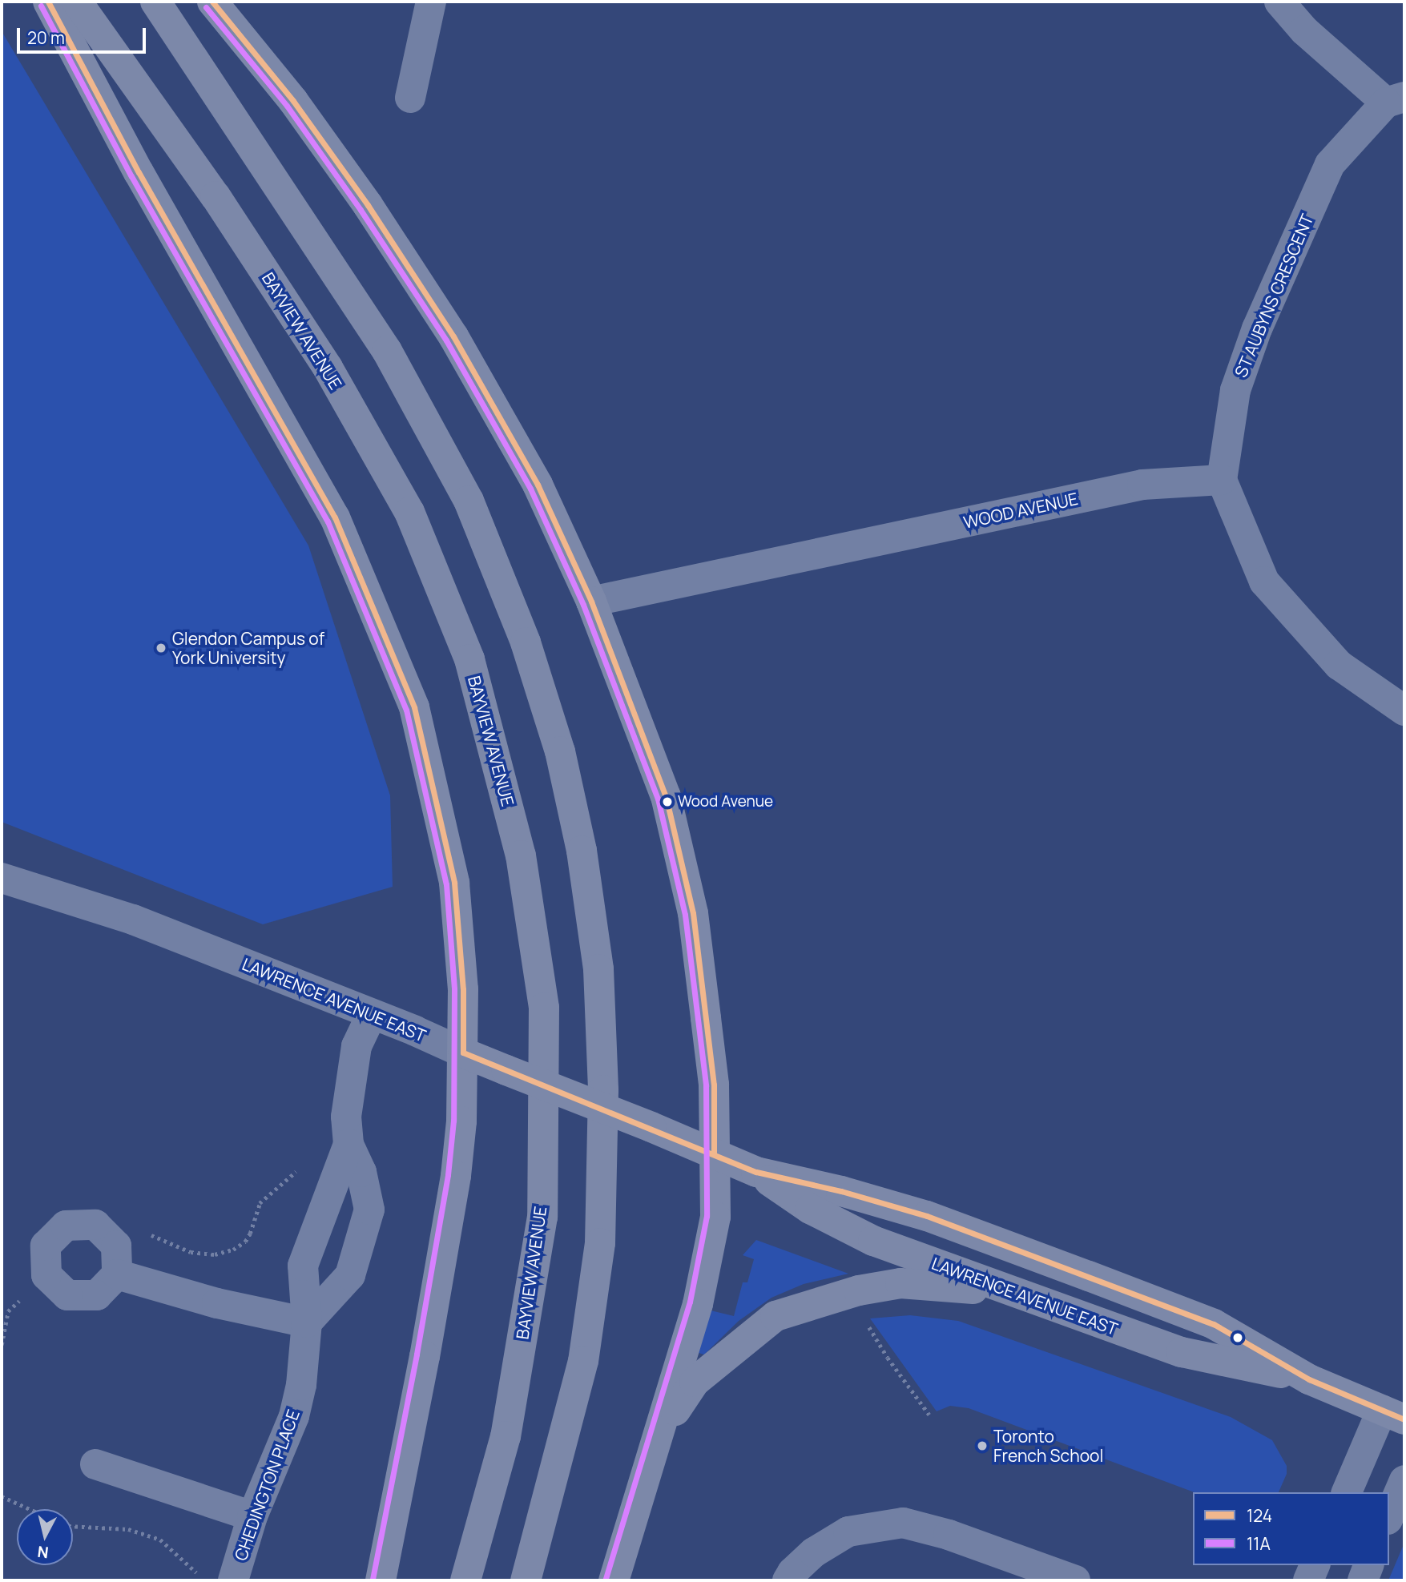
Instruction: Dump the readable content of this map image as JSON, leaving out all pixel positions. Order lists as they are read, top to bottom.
{
  "streets": {
    "main road": ["BAYVIEW AVENUE", "LAWRENCE AVENUE EAST"],
    "street": ["ST AUBYNS CRESCENT", "WOOD AVENUE", "CHEDINGTON PLACE"]
  },
  "crossings": [
    ["ST AUBYNS CRESCENT", "WOOD AVENUE"],
    ["LAWRENCE AVENUE EAST", "CHEDINGTON PLACE"]
  ],
  "places": ["Glendon Campus of York University", "Wood Avenue", "Toronto French School"],
  "lines": ["transit line 124", "transit line 11A"],
  "legend": ["124", "11A"],
  "scale_bar": "20 m",
  "north": "bottom"
}
